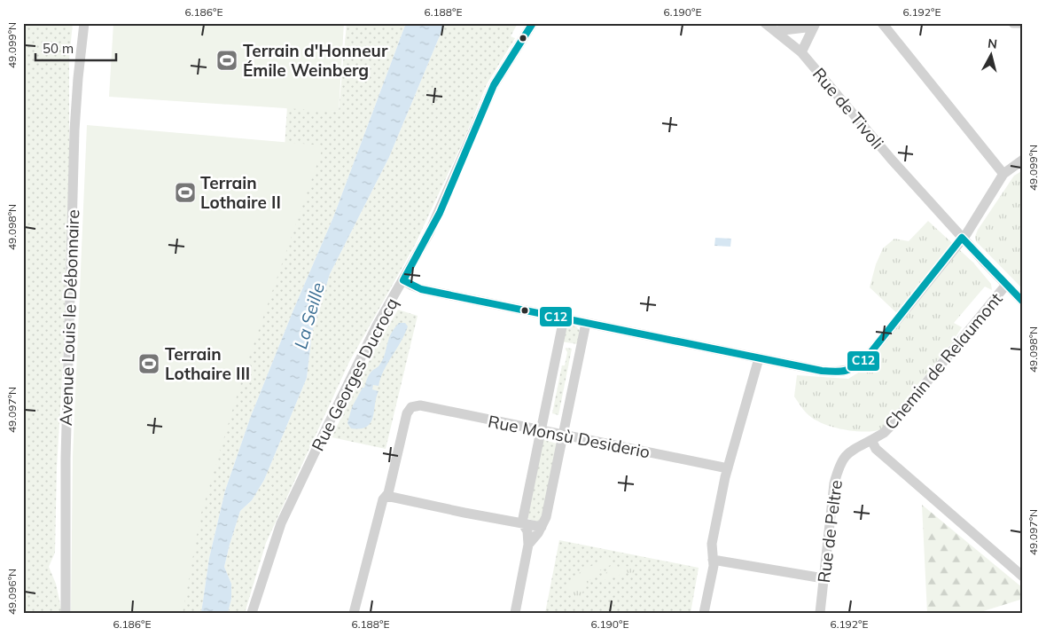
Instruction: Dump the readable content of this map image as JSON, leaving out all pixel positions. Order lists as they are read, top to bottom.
{
  "streets": {
    "street": [
      "Rue de Tivoli",
      "Avenue Louis le Débonnaire",
      "Chemin de Relaumont",
      "Rue Georges Ducrocq",
      "Rue Monsù Desiderio",
      "Rue de Peltre"
    ]
  },
  "crossings": [
    ["Rue de Tivoli", "Chemin de Relaumont"],
    ["Chemin de Relaumont", "Rue de Peltre"]
  ],
  "water": ["La Seille"],
  "places": {
    "sports": ["Terrain d'Honneur Émile Weinberg", "Terrain Lothaire II", "Terrain Lothaire III"]
  },
  "lines": ["transit line C12"],
  "scale_bar": "50 m",
  "north": "top",
  "coordinates": [
    "6.186°E",
    "6.188°E",
    "6.190°E",
    "6.192°E",
    "49.099°N",
    "49.098°N",
    "49.097°N",
    "49.096°N"
  ]
}
